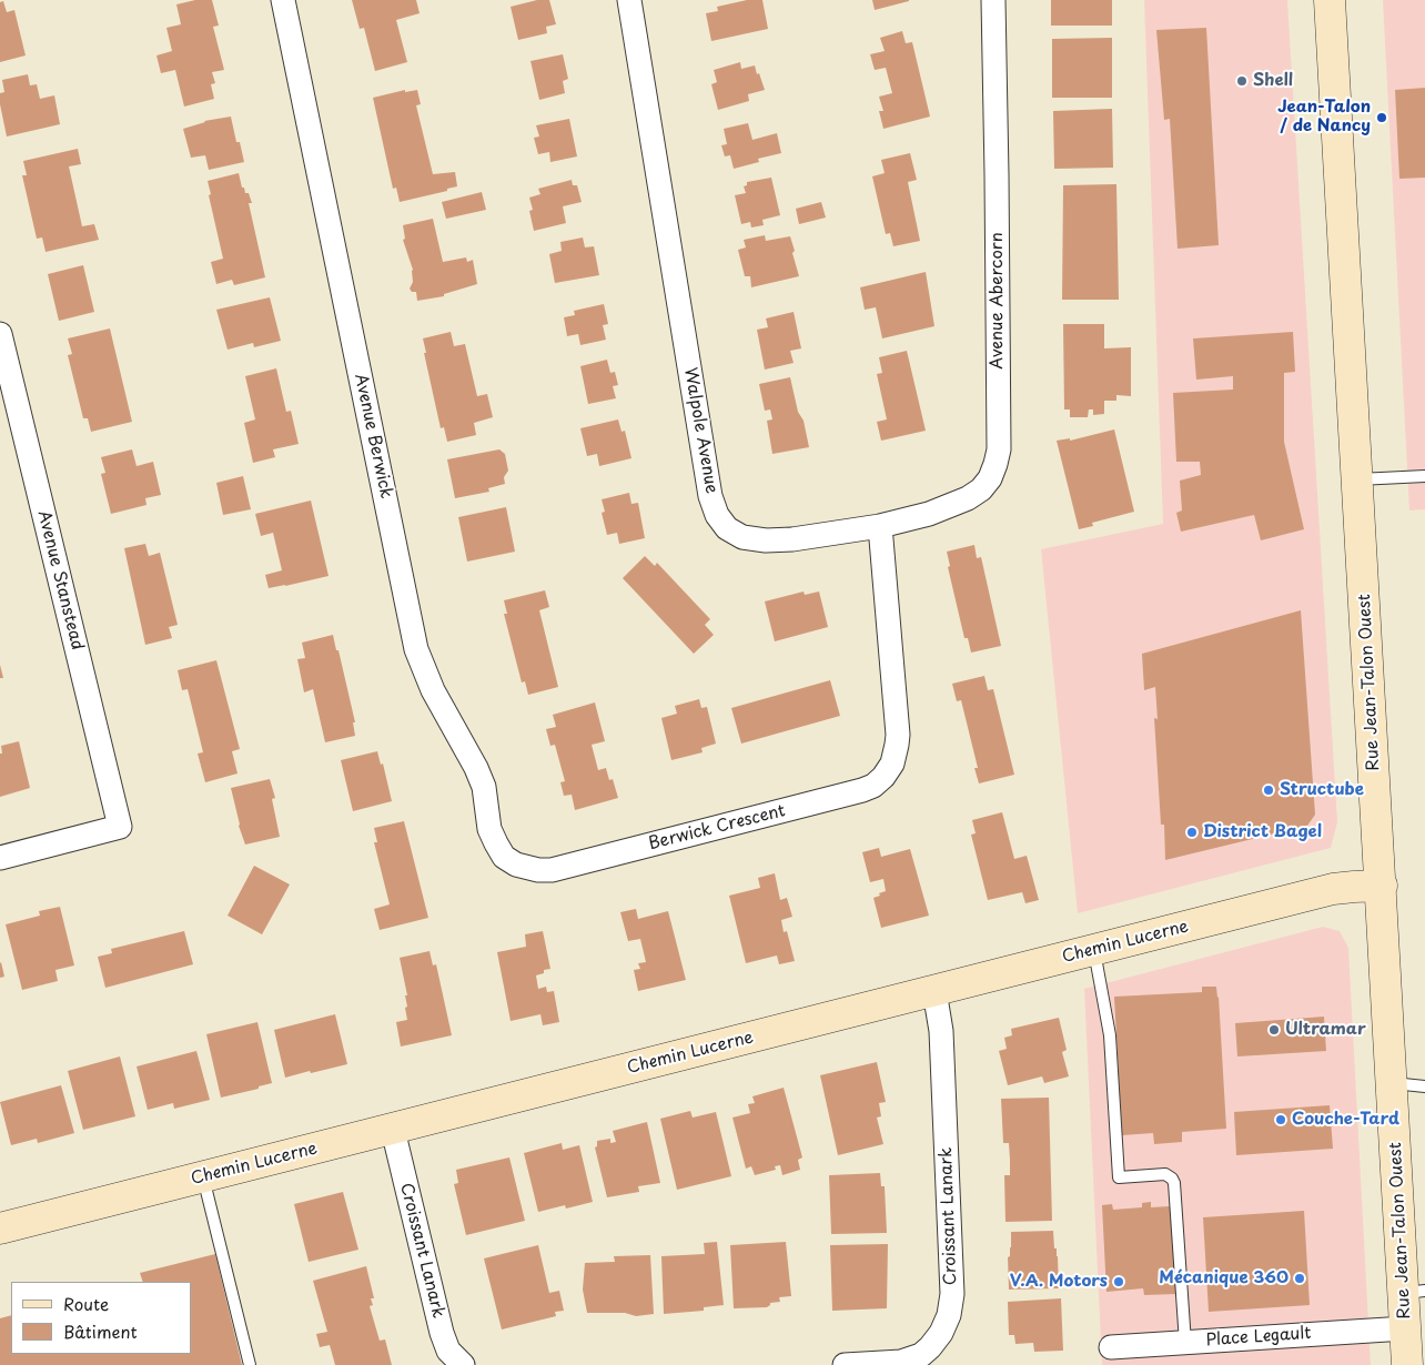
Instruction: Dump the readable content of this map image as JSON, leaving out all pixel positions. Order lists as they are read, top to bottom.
{
  "streets": {
    "main road": ["Rue Jean-Talon Ouest", "Chemin Lucerne"],
    "street": [
      "Avenue Abercorn",
      "Walpole Avenue",
      "Avenue Berwick",
      "Avenue Stanstead",
      "Berwick Crescent",
      "Croissant Lanark",
      "Place Legault"
    ]
  },
  "crossings": [
    ["Avenue Abercorn", "Walpole Avenue"],
    ["Avenue Abercorn", "Berwick Crescent"],
    ["Walpole Avenue", "Berwick Crescent"],
    ["Avenue Berwick", "Berwick Crescent"],
    ["Rue Jean-Talon Ouest", "Chemin Lucerne"],
    ["Rue Jean-Talon Ouest", "Place Legault"],
    ["Chemin Lucerne", "Croissant Lanark"]
  ],
  "places": [
    "Shell",
    "Jean-Talon / de Nancy",
    "Structube",
    "District Bagel",
    "Ultramar",
    "Couche-Tard",
    "Mécanique 360",
    "V.A. Motors"
  ],
  "legend": ["Route", "Bâtiment"]
}
